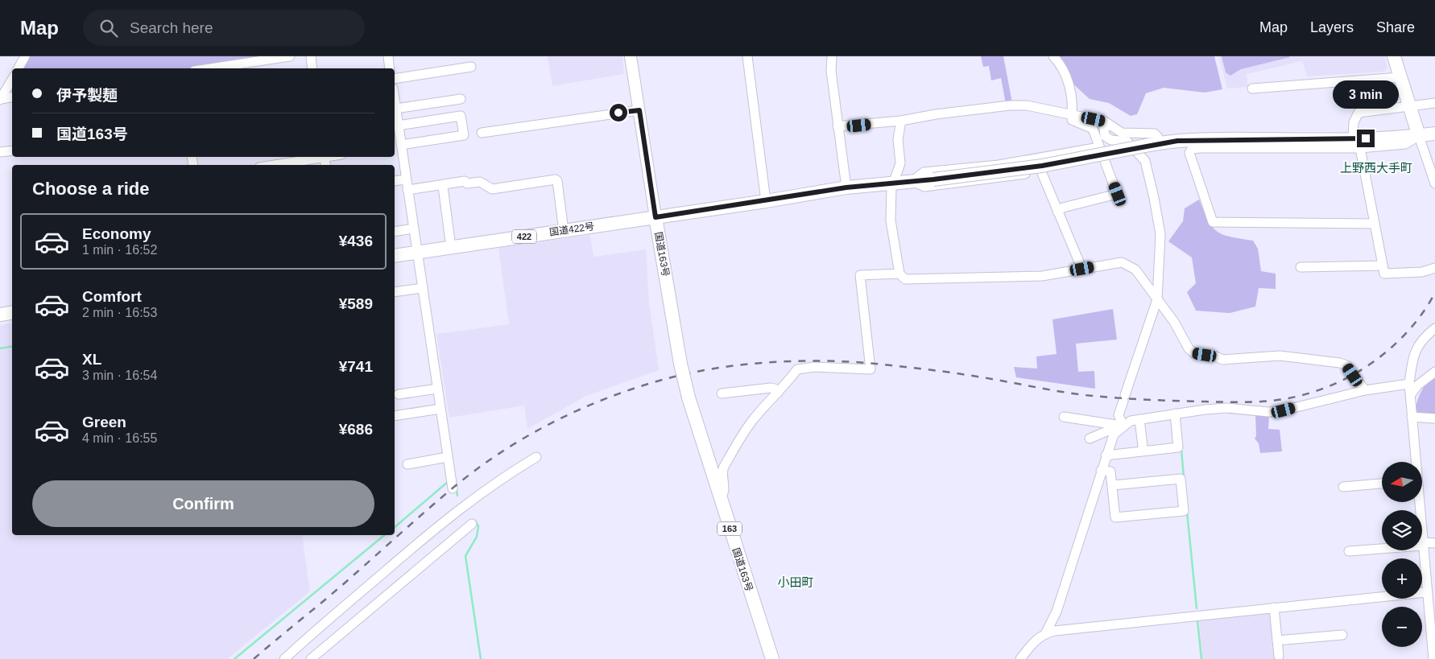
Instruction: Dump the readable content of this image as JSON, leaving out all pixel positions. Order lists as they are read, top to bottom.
{
  "streets": {
    "highway": [
      "国道422号",
      "422",
      "国道163号",
      "163"
    ]
  },
  "crossings": [
    ["国道422号", "国道163号"]
  ],
  "districts": ["上野西大手町", "小田町"],
  "north": "left",
  "page": {
    "header": "Map",
    "search": "Search here",
    "nav": ["Map", "Layers", "Share"],
    "banner": ["伊予製麺", "国道163号"],
    "bubble": "3 min",
    "heading": "Choose a ride",
    "list": [
      {
        "name": "Economy",
        "note": "1 min · 16:52",
        "value": "¥436"
      },
      {
        "name": "Comfort",
        "note": "2 min · 16:53",
        "value": "¥589"
      },
      {
        "name": "XL",
        "note": "3 min · 16:54",
        "value": "¥741"
      },
      {
        "name": "Green",
        "note": "4 min · 16:55",
        "value": "¥686"
      }
    ],
    "map_buttons": ["+", "−"],
    "buttons": "Confirm"
  }
}
